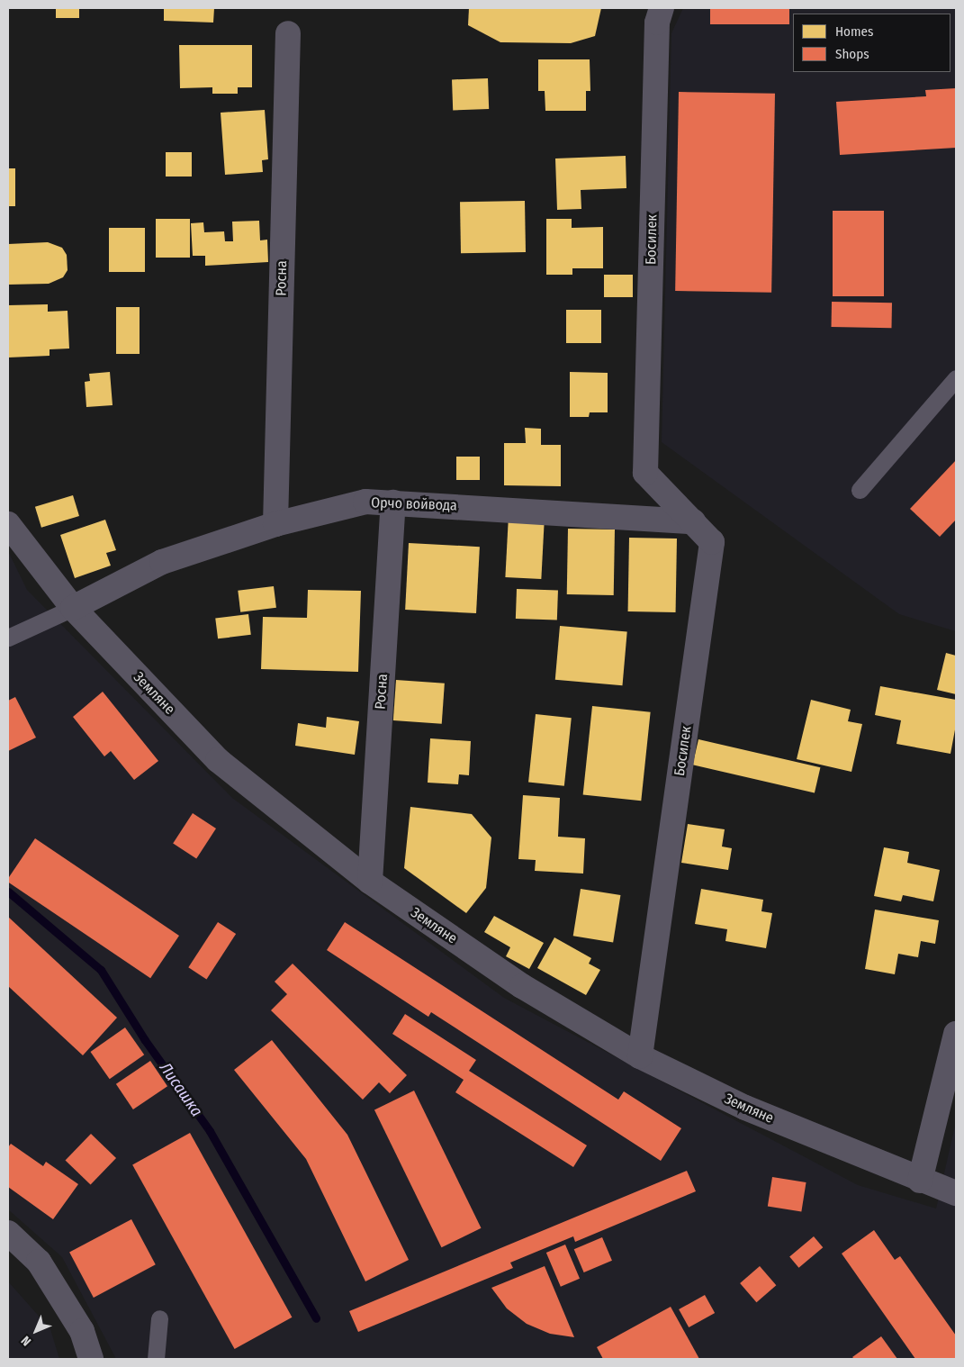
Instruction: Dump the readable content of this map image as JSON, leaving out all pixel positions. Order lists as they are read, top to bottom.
{
  "streets": {
    "street": [
      "Босилек",
      "Росна",
      "Орчо войвода",
      "Земляне"
    ]
  },
  "crossings": [
    ["Босилек", "Орчо войвода"],
    ["Босилек", "Земляне"],
    ["Росна", "Орчо войвода"],
    ["Росна", "Земляне"],
    ["Орчо войвода", "Земляне"]
  ],
  "water": ["Лисашка"],
  "legend": ["Homes", "Shops"],
  "north": "bottom left"
}
